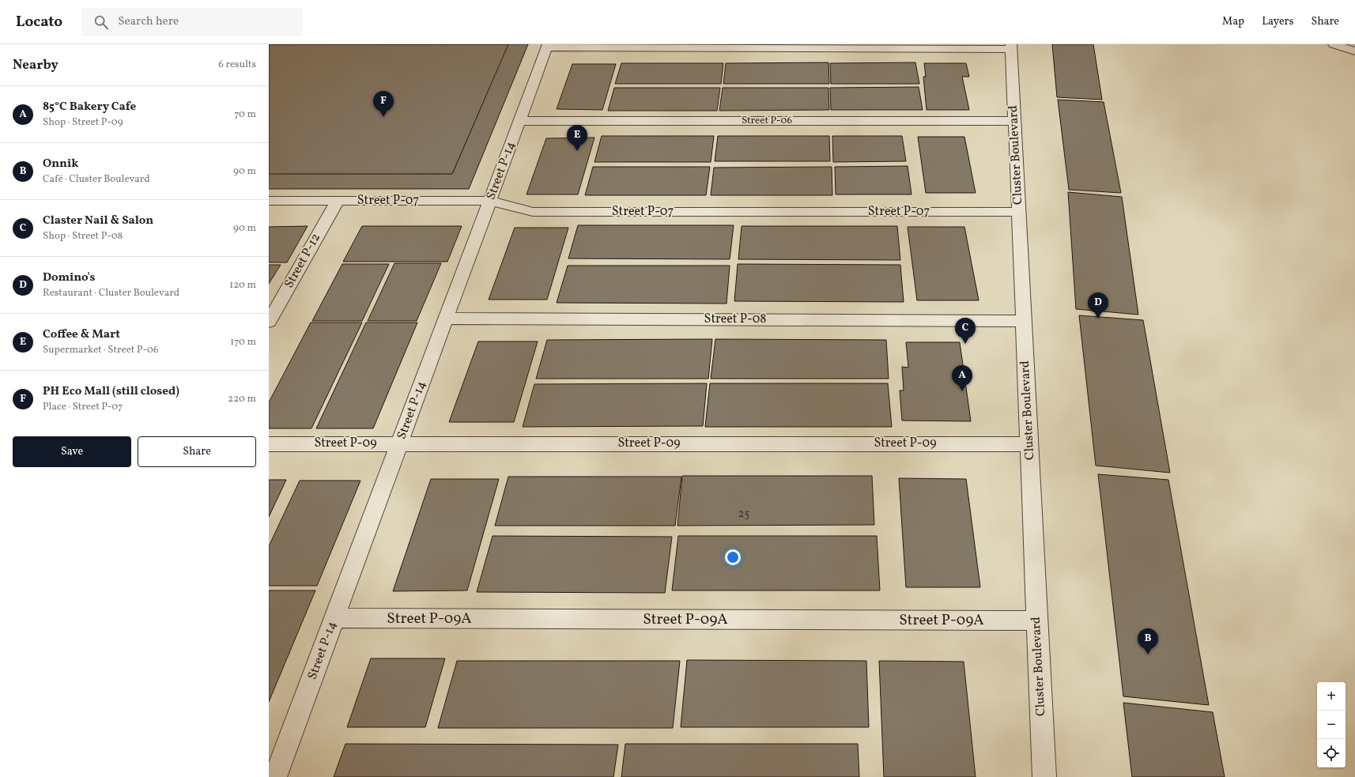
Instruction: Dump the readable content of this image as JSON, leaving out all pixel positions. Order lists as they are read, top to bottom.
{
  "streets": {
    "street": [
      "Street P-06",
      "Cluster Boulevard",
      "Street P-14",
      "Street P-07",
      "Street P-12",
      "Street P-08",
      "Street P-09",
      "Street P-09A"
    ]
  },
  "crossings": [
    ["Street P-06", "Cluster Boulevard"],
    ["Street P-06", "Street P-14"],
    ["Cluster Boulevard", "Street P-07"],
    ["Cluster Boulevard", "Street P-08"],
    ["Cluster Boulevard", "Street P-09"],
    ["Cluster Boulevard", "Street P-09A"],
    ["Street P-14", "Street P-07"],
    ["Street P-14", "Street P-08"],
    ["Street P-14", "Street P-09"],
    ["Street P-14", "Street P-09A"],
    ["Street P-07", "Street P-12"]
  ],
  "house_numbers": ["25"],
  "page": {
    "header": "Locato",
    "search": "Search here",
    "nav": ["Map", "Layers", "Share"],
    "heading": ["Nearby", "6 results"],
    "list": [
      {
        "mark": "A",
        "name": "85°C Bakery Cafe",
        "note": "Shop · Street P-09",
        "value": "70 m"
      },
      {
        "mark": "B",
        "name": "Onnik",
        "note": "Café · Cluster Boulevard",
        "value": "90 m"
      },
      {
        "mark": "C",
        "name": "Claster Nail & Salon",
        "note": "Shop · Street P-08",
        "value": "90 m"
      },
      {
        "mark": "D",
        "name": "Domino's",
        "note": "Restaurant · Cluster Boulevard",
        "value": "120 m"
      },
      {
        "mark": "E",
        "name": "Coffee & Mart",
        "note": "Supermarket · Street P-06",
        "value": "170 m"
      },
      {
        "mark": "F",
        "name": "PH Eco Mall (still closed)",
        "note": "Place · Street P-07",
        "value": "220 m"
      }
    ],
    "pins": [
      "F",
      "E",
      "D",
      "C",
      "A",
      "B"
    ],
    "buttons": ["Save", "Share"],
    "map_buttons": ["+", "−"]
  }
}
